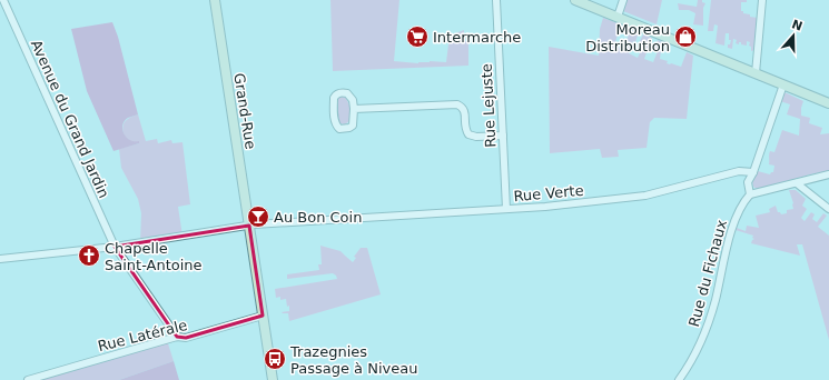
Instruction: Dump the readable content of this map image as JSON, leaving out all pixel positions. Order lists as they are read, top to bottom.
{
  "streets": {
    "main road": ["Grand-Rue"],
    "street": [
      "Rue Lejuste",
      "Avenue du Grand Jardin",
      "Rue Verte",
      "Rue du Fichaux",
      "Rue Latérale"
    ]
  },
  "crossings": [
    ["Rue Lejuste", "Rue Verte"],
    ["Grand-Rue", "Rue Verte"],
    ["Grand-Rue", "Rue Latérale"],
    ["Avenue du Grand Jardin", "Rue Verte"],
    ["Avenue du Grand Jardin", "Rue Latérale"],
    ["Rue Verte", "Rue du Fichaux"]
  ],
  "places": {
    "supermarket": ["Intermarche"],
    "shop": ["Moreau Distribution"],
    "bar": ["Au Bon Coin"],
    "church": ["Chapelle Saint-Antoine"],
    "bus stop": ["Trazegnies Passage à Niveau"]
  },
  "north": "top"
}
